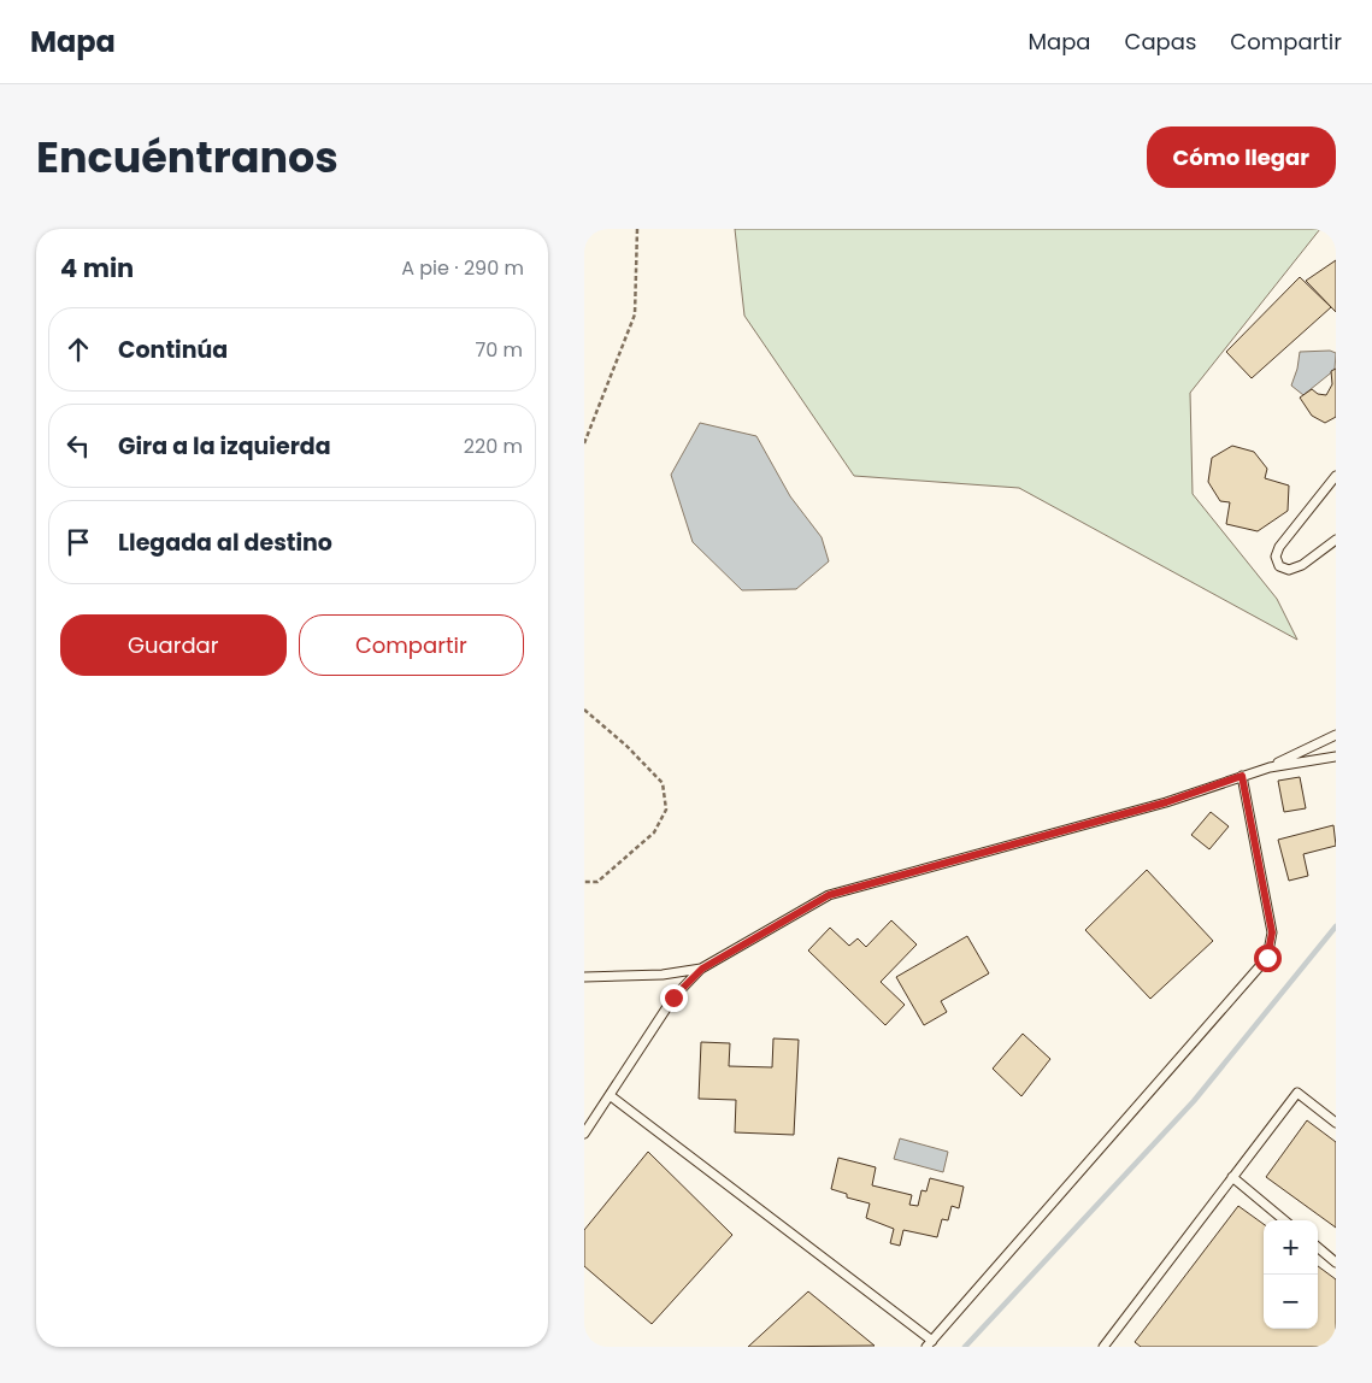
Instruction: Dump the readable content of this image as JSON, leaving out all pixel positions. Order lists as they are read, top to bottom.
{
  "page": {
    "header": "Mapa",
    "nav": ["Mapa", "Capas", "Compartir"],
    "title": "Encuéntranos",
    "buttons": [
      "Cómo llegar",
      ["Guardar", "Compartir"]
    ],
    "heading": ["4 min", "A pie · 290 m"],
    "list": [
      ["Continúa", "70 m"],
      ["Gira a la izquierda", "220 m"],
      "Llegada al destino"
    ],
    "map_buttons": ["+", "−"]
  }
}
